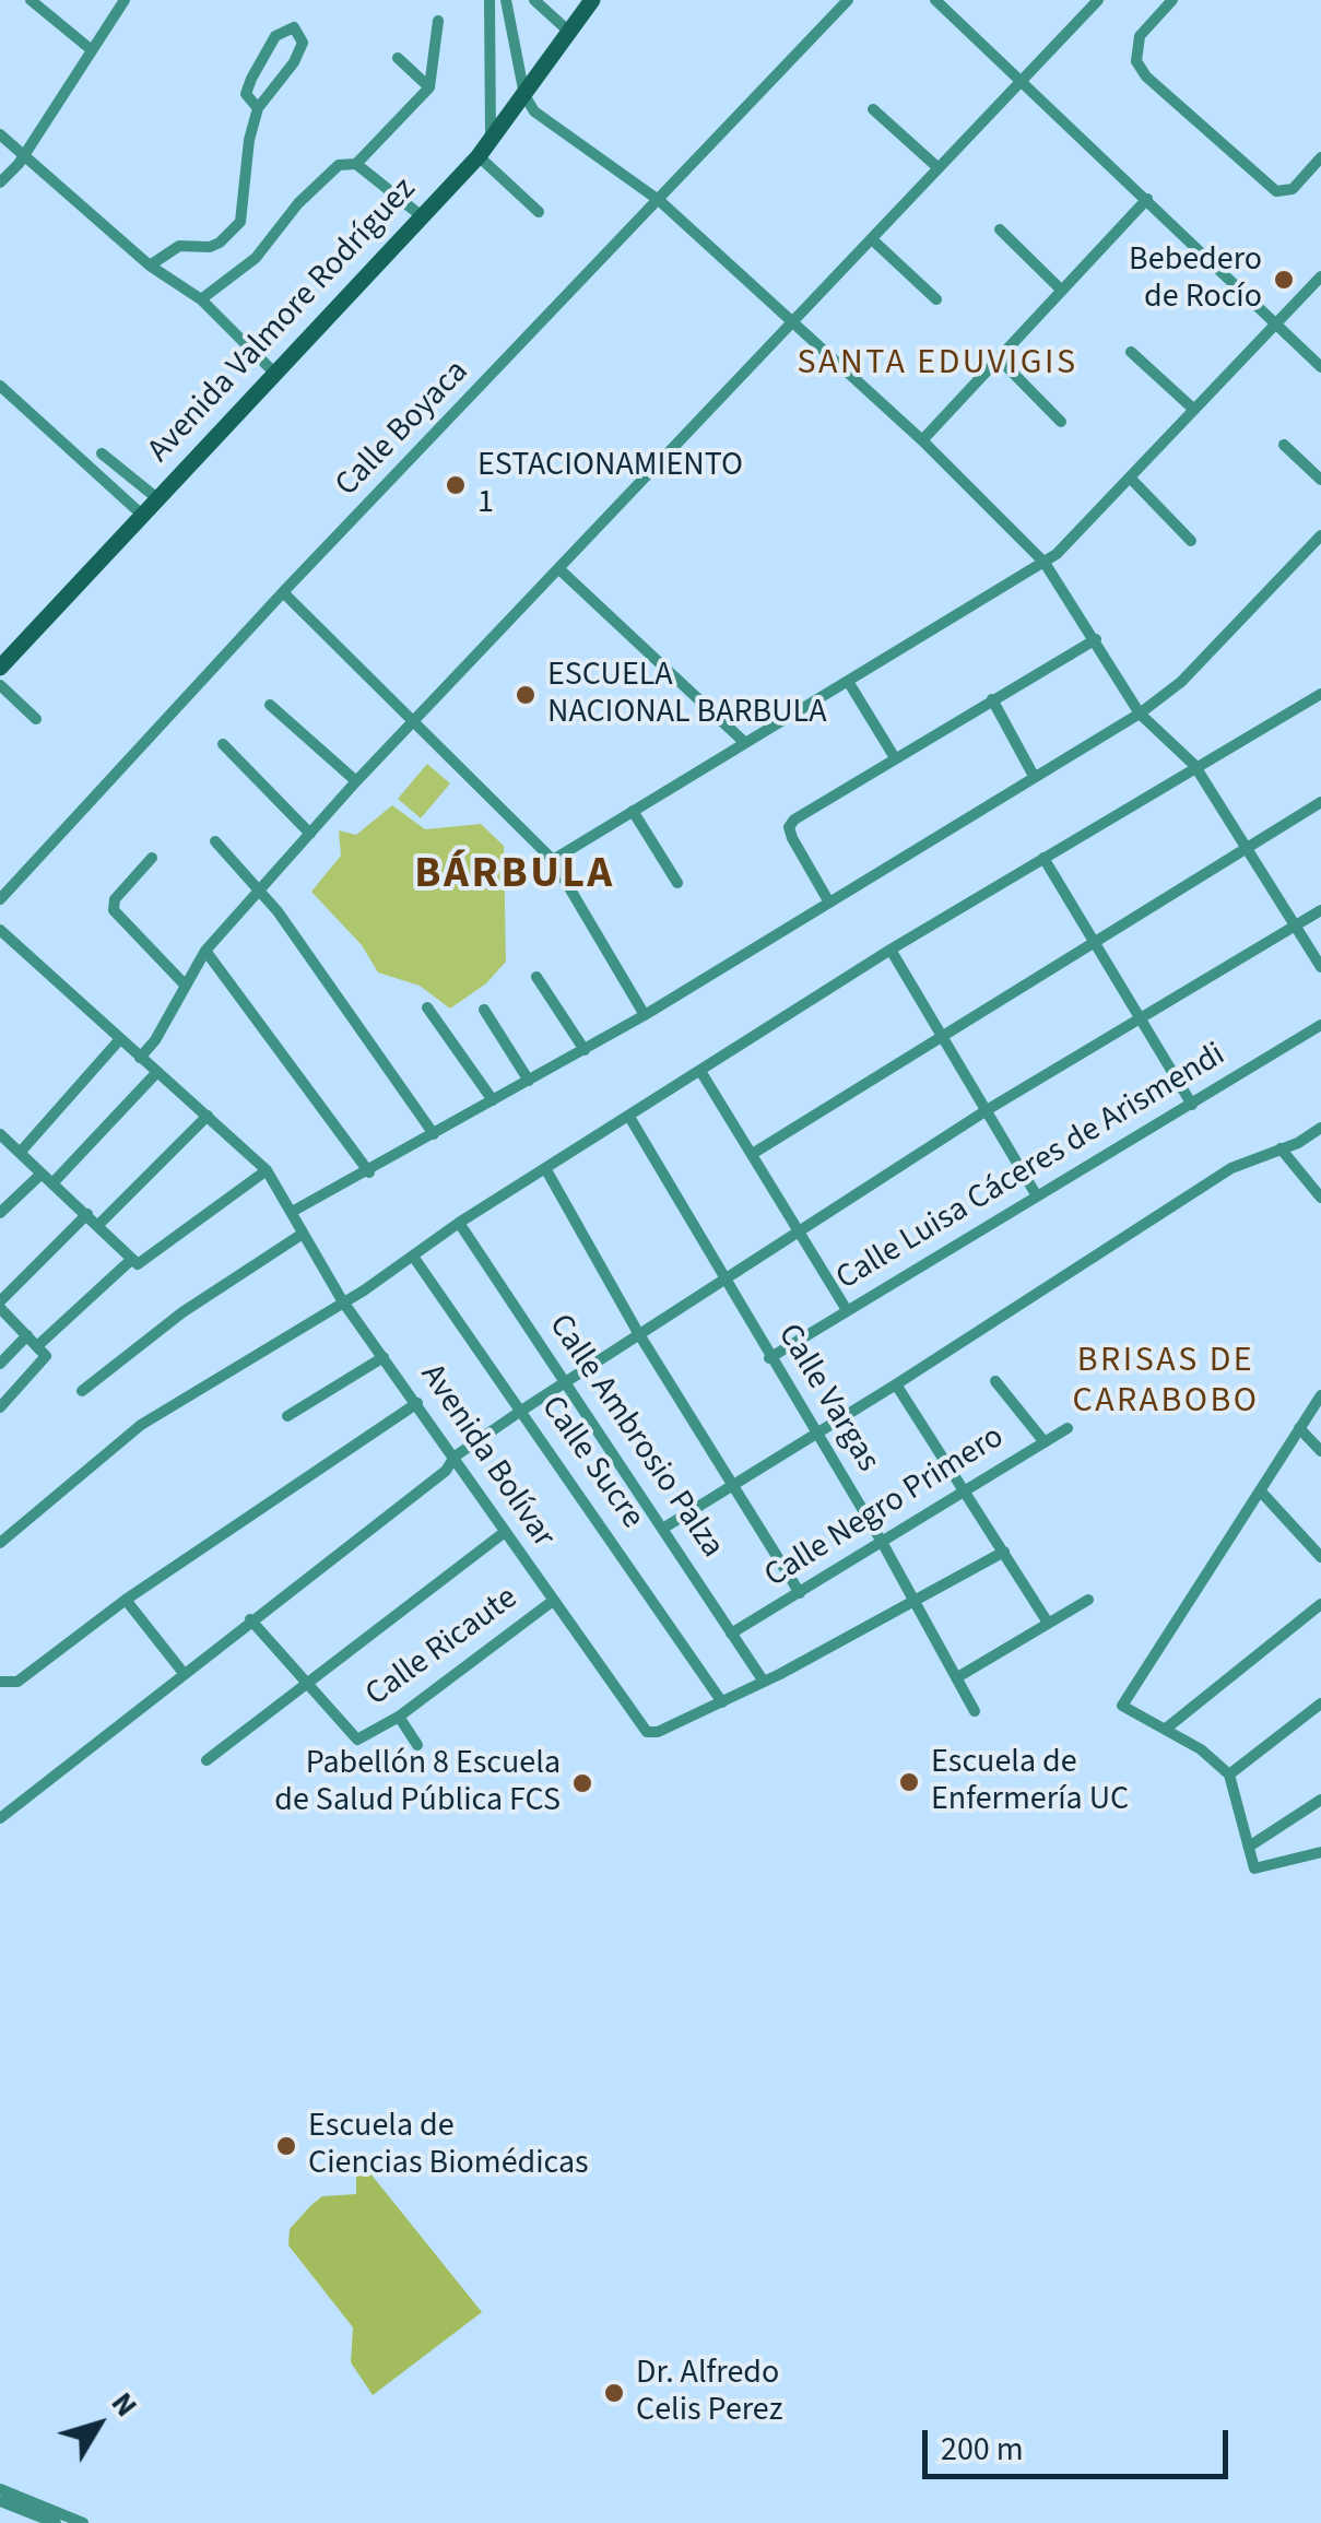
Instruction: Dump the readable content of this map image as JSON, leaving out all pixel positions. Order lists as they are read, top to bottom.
{
  "streets": {
    "street": [
      "Avenida Valmore Rodríguez",
      "Calle Boyaca",
      "Calle Luisa Cáceres de Arismendi",
      "Calle Vargas",
      "Calle Ambrosio Palza",
      "Avenida Bolívar",
      "Calle Sucre",
      "Calle Negro Primero",
      "Calle Ricaute"
    ]
  },
  "crossings": [
    ["Calle Luisa Cáceres de Arismendi", "Calle Vargas"],
    ["Calle Vargas", "Avenida Bolívar"],
    ["Calle Vargas", "Calle Negro Primero"],
    ["Calle Ambrosio Palza", "Avenida Bolívar"],
    ["Calle Ambrosio Palza", "Calle Negro Primero"],
    ["Avenida Bolívar", "Calle Sucre"],
    ["Avenida Bolívar", "Calle Ricaute"]
  ],
  "districts": ["SANTA EDUVIGIS", "BÁRBULA", "BRISAS DE CARABOBO"],
  "places": [
    "Bebedero de Rocío",
    "ESTACIONAMIENTO 1",
    "ESCUELA NACIONAL BARBULA",
    "Escuela de Enfermería UC",
    "Pabellón 8 Escuela de Salud Pública FCS",
    "Escuela de Ciencias Biomédicas",
    "Dr. Alfredo Celis Perez"
  ],
  "scale_bar": "200 m",
  "north": "top right"
}
